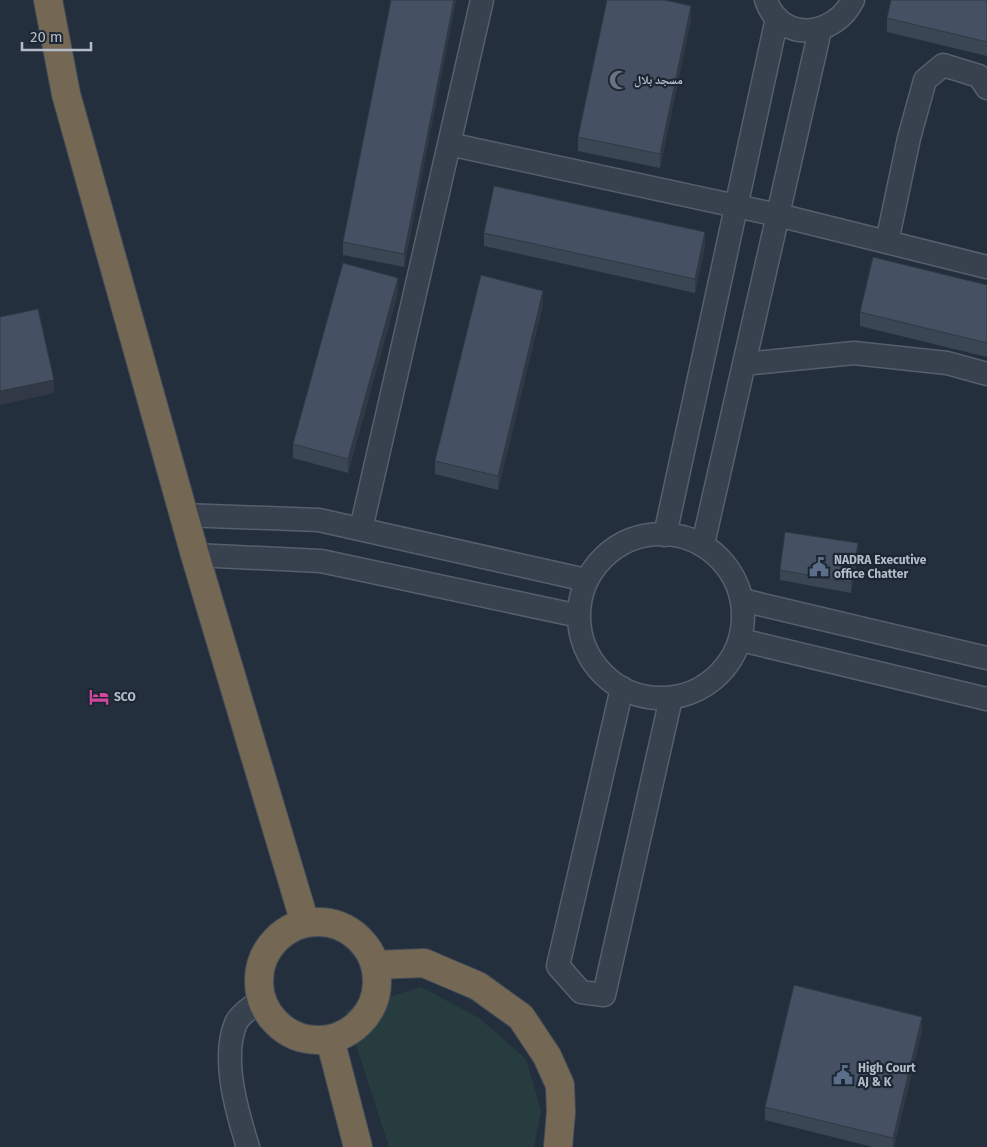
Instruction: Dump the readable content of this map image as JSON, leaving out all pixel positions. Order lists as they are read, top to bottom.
{
  "places": {
    "mosque": ["مسجد بلال"],
    "public building": ["NADRA Executive office Chatter", "High Court AJ & K"],
    "hotel": ["SCO"]
  },
  "scale_bar": "20 m"
}
